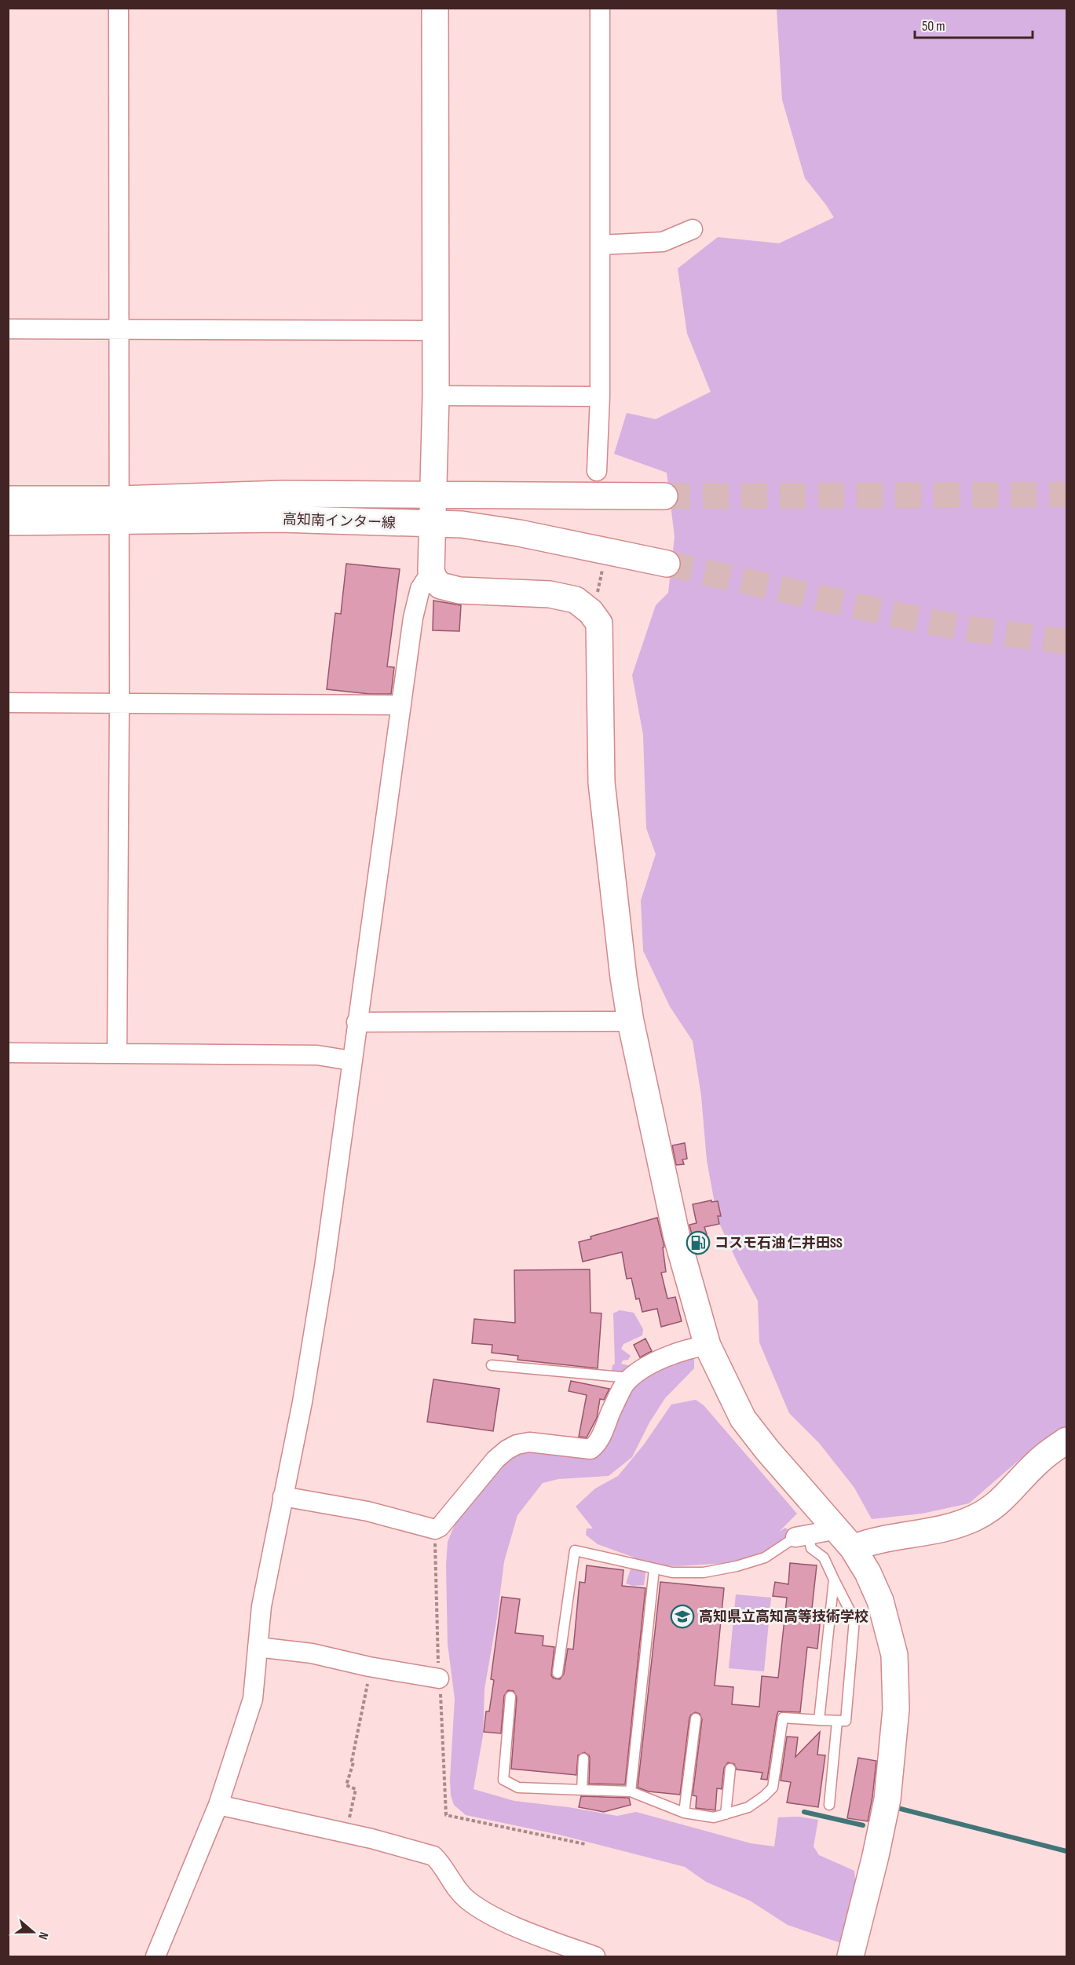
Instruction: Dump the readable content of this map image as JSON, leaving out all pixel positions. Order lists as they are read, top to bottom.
{
  "streets": {
    "street": ["高知南インター線"]
  },
  "places": {
    "fuel station": ["コスモ石油 仁井田SS"],
    "school or university": ["高知県立高知高等技術学校"]
  },
  "scale_bar": "50 m",
  "north": "right"
}
